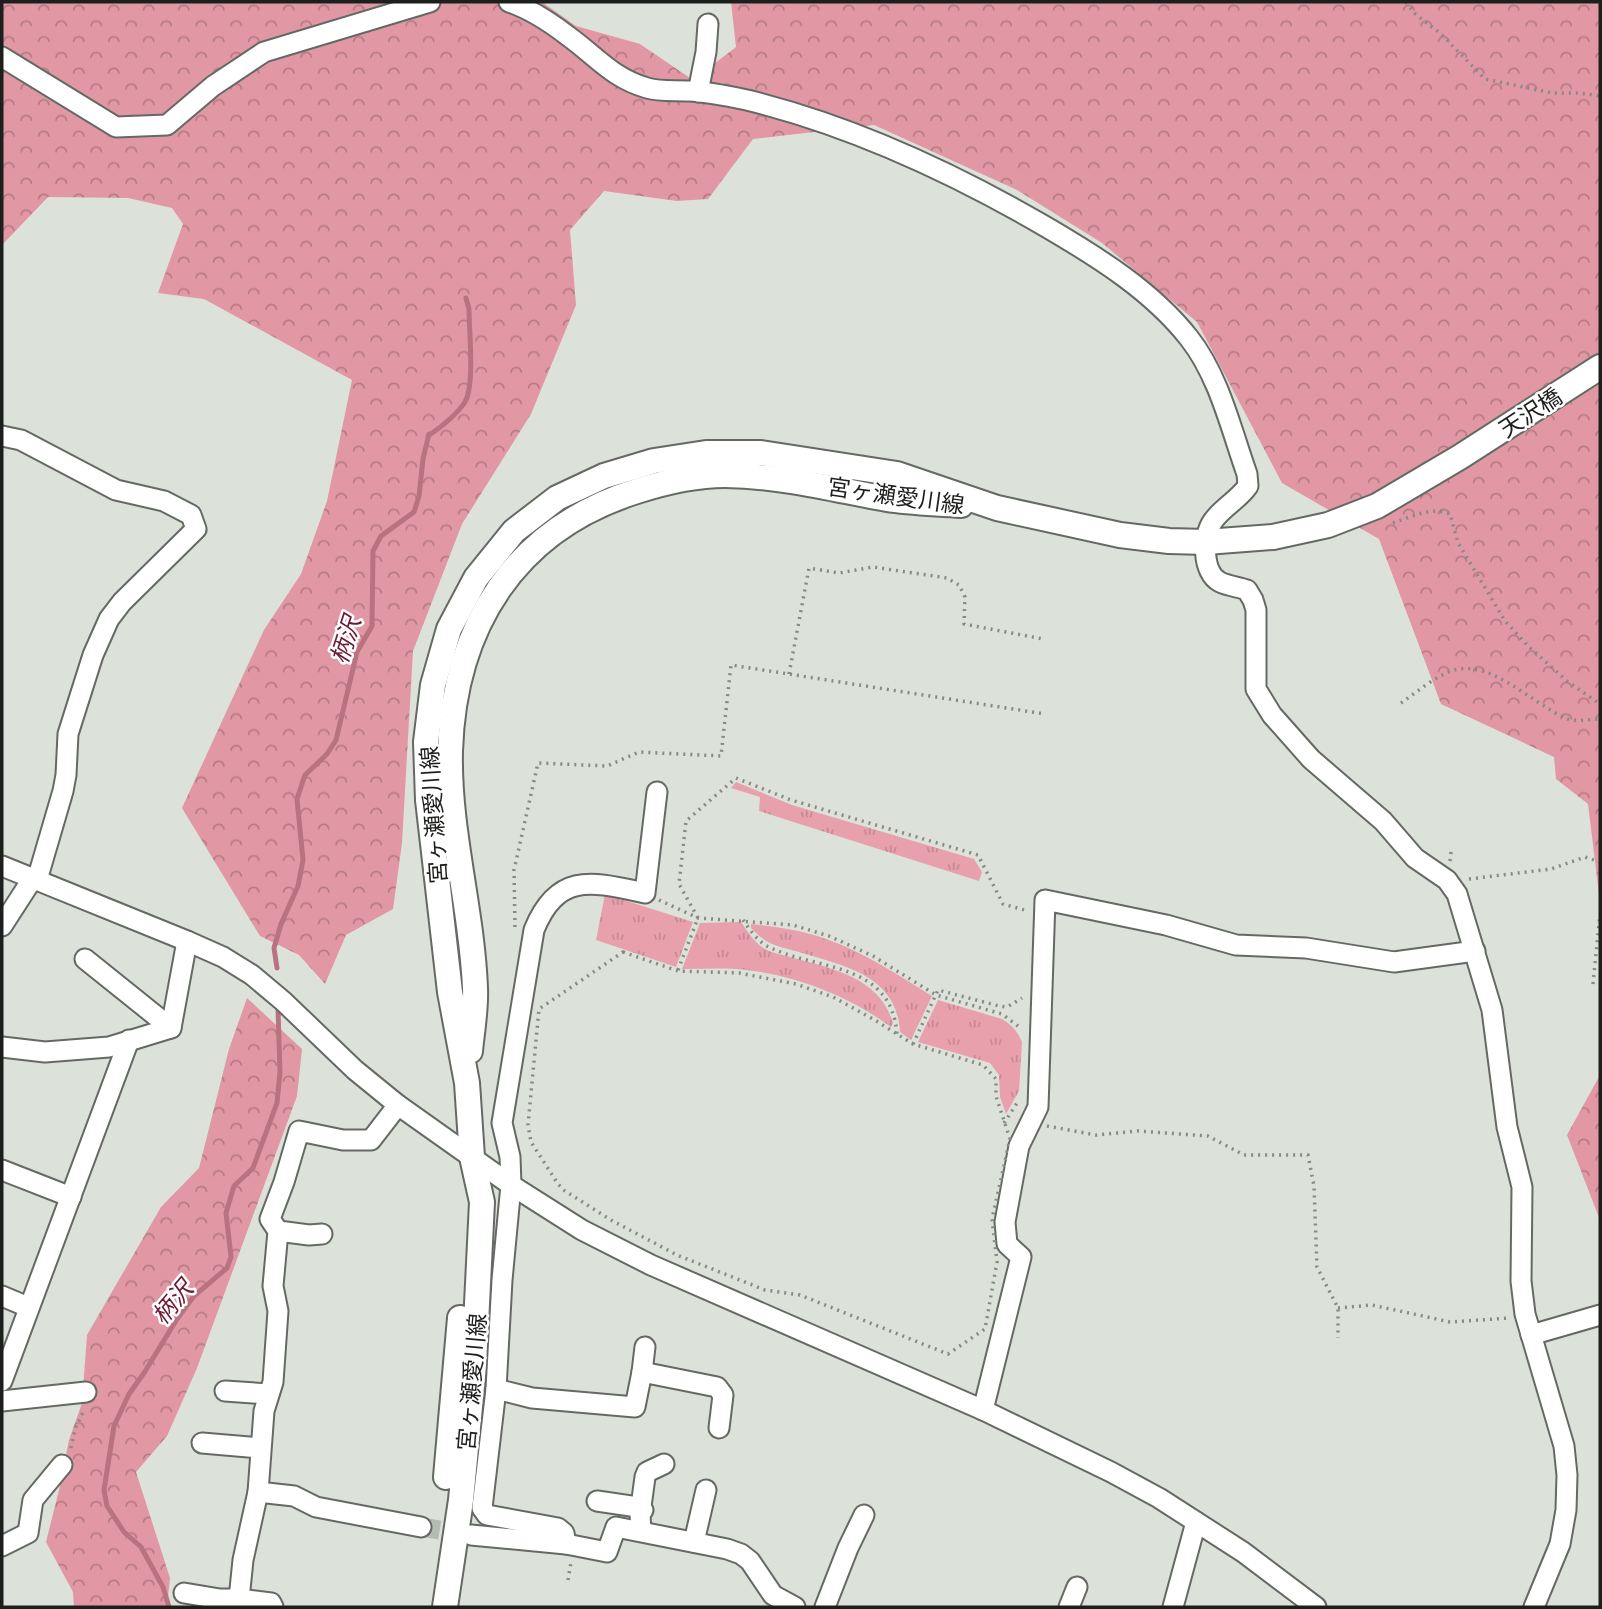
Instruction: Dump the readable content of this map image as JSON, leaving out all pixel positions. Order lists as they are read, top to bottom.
{
  "streets": {
    "main road": ["天沢橋", "宮ヶ瀬愛川線"]
  },
  "crossings": [
    ["天沢橋", "宮ヶ瀬愛川線"]
  ],
  "water": ["柄沢"]
}
